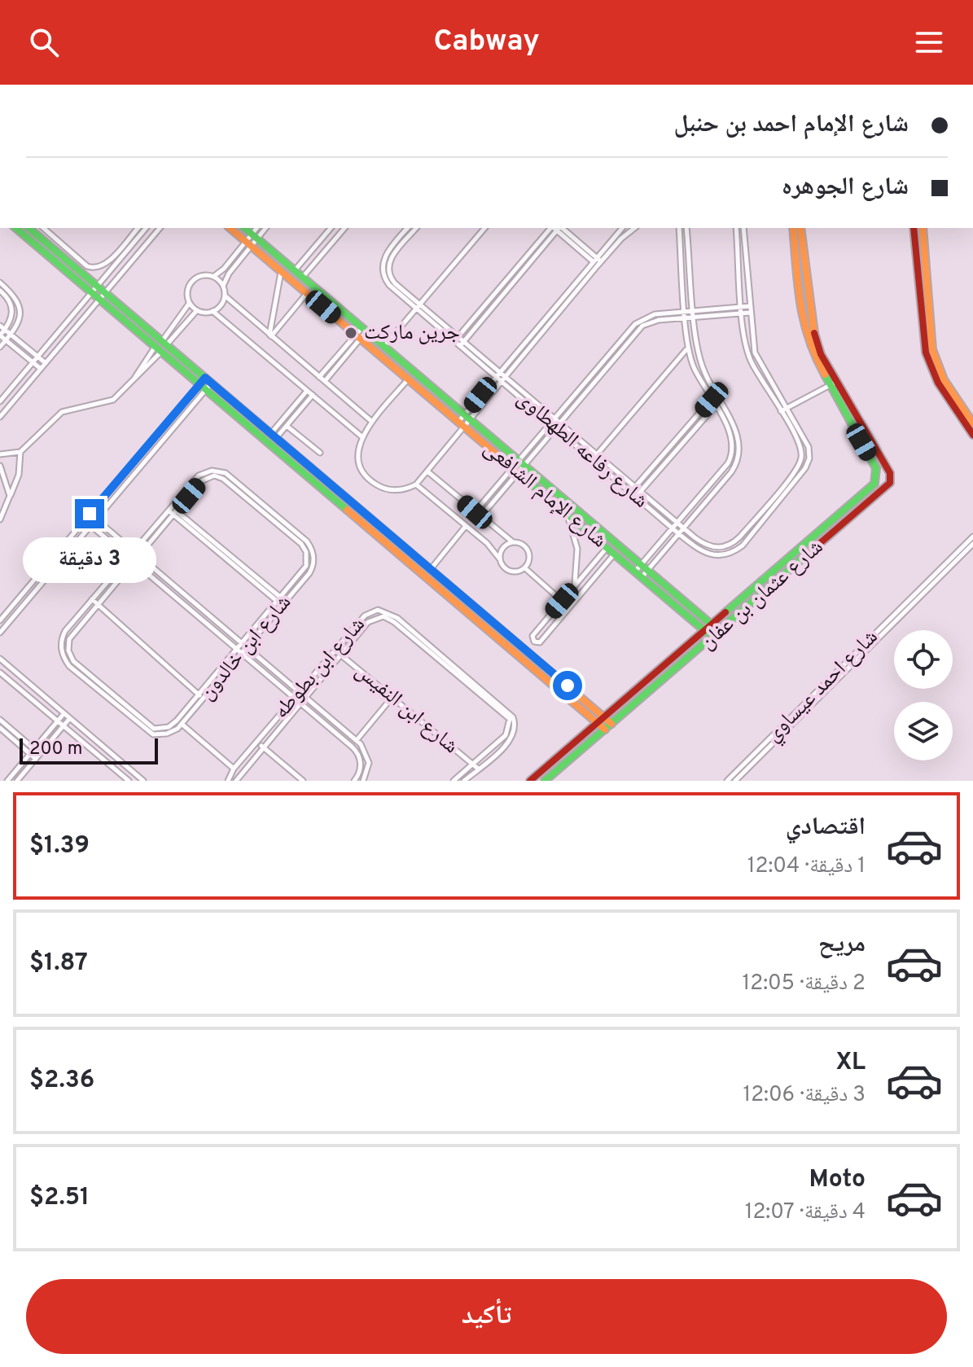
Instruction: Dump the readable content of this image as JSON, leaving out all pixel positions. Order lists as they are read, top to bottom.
{
  "streets": {
    "street": [
      "شارع رفاعه الطهطاوى",
      "شارع الإمام الشافعى",
      "شارع عثمان بن عفان",
      "شارع ابن خالدون",
      "شارع ابن بطوطه",
      "شارع احمد عيساوي",
      "شارع ابن النفيس"
    ]
  },
  "crossings": [
    ["شارع الإمام الشافعى", "شارع عثمان بن عفان"],
    ["شارع ابن بطوطه", "شارع ابن النفيس"]
  ],
  "places": ["جرين ماركت"],
  "scale_bar": "200 m",
  "page": {
    "header": "Cabway",
    "banner": ["شارع الإمام احمد بن حنبل", "شارع الجوهره"],
    "bubble": "3 دقيقة",
    "scale": "200 m",
    "list": [
      {
        "name": "اقتصادي",
        "note": "1 دقيقة · 12:04",
        "value": "$1.39"
      },
      {
        "name": "مريح",
        "note": "2 دقيقة · 12:05",
        "value": "$1.87"
      },
      {
        "name": "XL",
        "note": "3 دقيقة · 12:06",
        "value": "$2.36"
      },
      {
        "name": "Moto",
        "note": "4 دقيقة · 12:07",
        "value": "$2.51"
      }
    ],
    "buttons": "تأكيد"
  }
}
